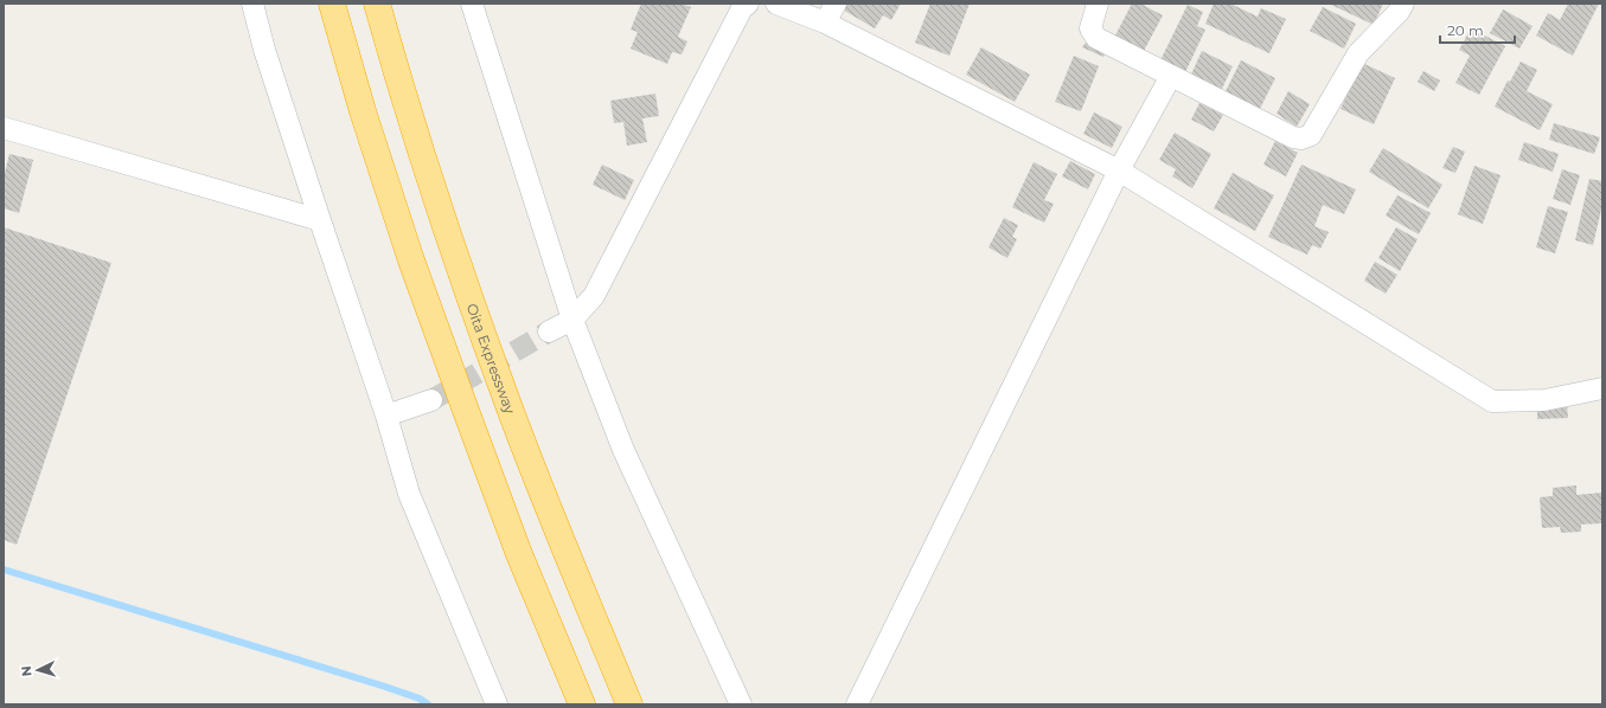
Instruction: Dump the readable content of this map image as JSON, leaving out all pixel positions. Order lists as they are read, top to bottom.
{
  "streets": {
    "highway": ["Oita Expressway"]
  },
  "scale_bar": "20 m",
  "north": "left"
}
